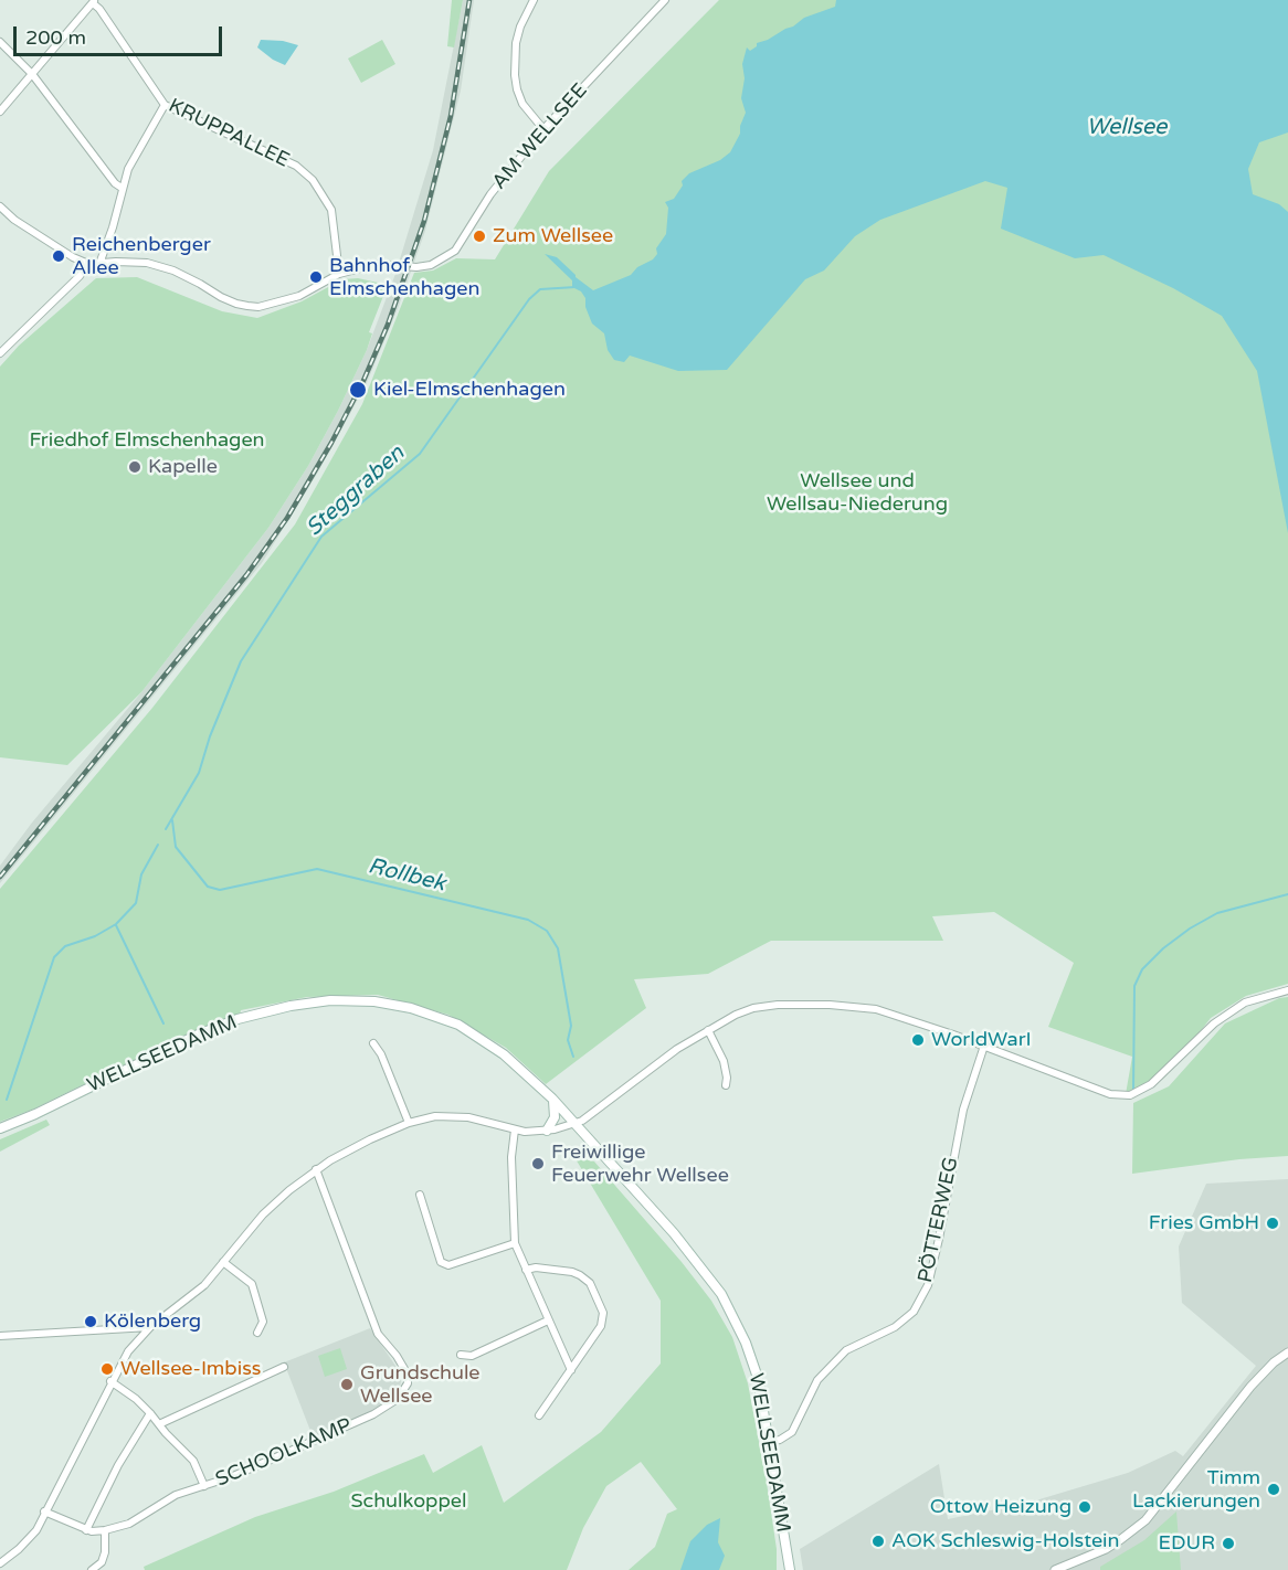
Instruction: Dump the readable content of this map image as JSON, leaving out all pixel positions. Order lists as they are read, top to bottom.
{
  "streets": {
    "main road": ["WELLSEEDAMM"],
    "street": [
      "KRUPPALLEE",
      "AM WELLSEE",
      "PÖTTERWEG",
      "SCHOOLKAMP"
    ]
  },
  "crossings": [
    ["KRUPPALLEE", "AM WELLSEE"],
    ["WELLSEEDAMM", "PÖTTERWEG"]
  ],
  "water": ["Wellsee", "Steggraben", "Rollbek"],
  "parks": ["Friedhof Elmschenhagen", "Wellsee und Wellsau-Niederung", "Schulkoppel"],
  "places": [
    "Zum Wellsee",
    "Reichenberger Allee",
    "Bahnhof Elmschenhagen",
    "Kiel-Elmschenhagen",
    "Kapelle",
    "WorldWarI",
    "Freiwillige Feuerwehr Wellsee",
    "Fries GmbH",
    "Kölenberg",
    "Wellsee-Imbiss",
    "Grundschule Wellsee",
    "Timm Lackierungen",
    "Ottow Heizung",
    "AOK Schleswig-Holstein",
    "EDUR"
  ],
  "scale_bar": "200 m"
}
